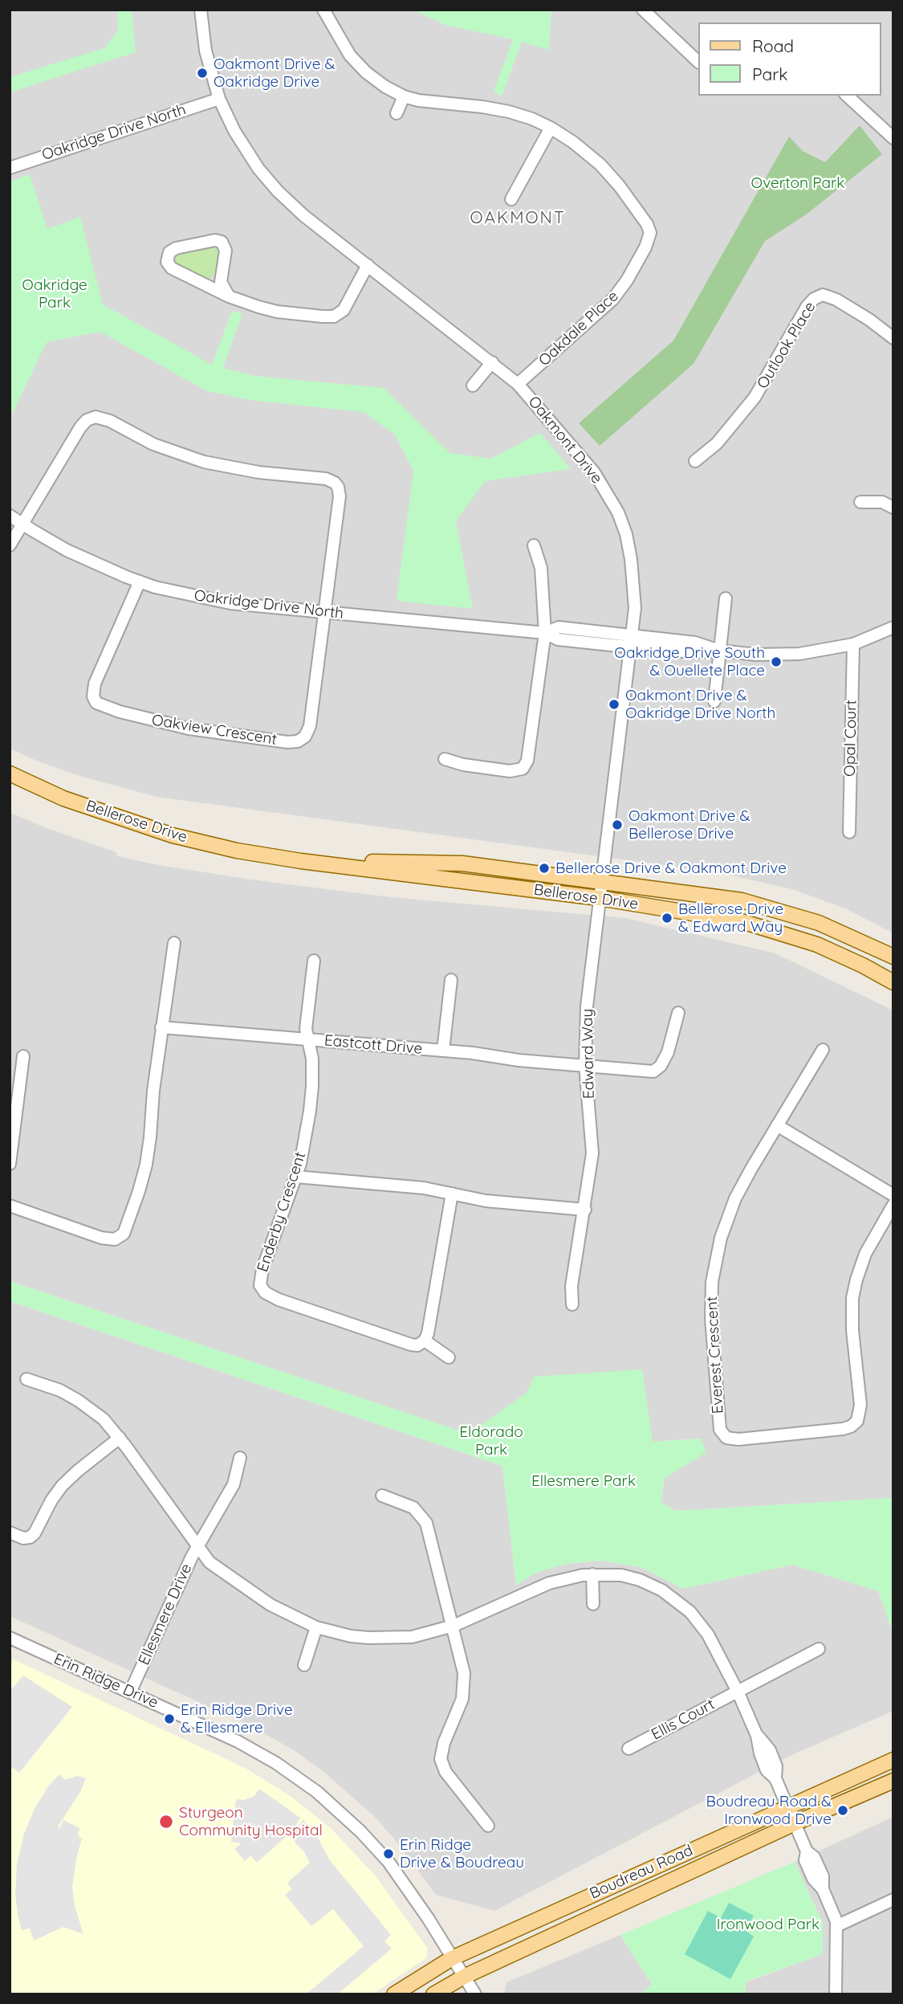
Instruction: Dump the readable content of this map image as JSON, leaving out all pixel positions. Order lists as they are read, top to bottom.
{
  "streets": {
    "main road": ["Bellerose Drive", "Boudreau Road"],
    "street": [
      "Oakridge Drive North",
      "Oakdale Place",
      "Outlook Place",
      "Oakmont Drive",
      "Oakview Crescent",
      "Opal Court",
      "Eastcott Drive",
      "Edward Way",
      "Enderby Crescent",
      "Everest Crescent",
      "Ellesmere Drive",
      "Erin Ridge Drive",
      "Ellis Court"
    ]
  },
  "crossings": [
    ["Oakridge Drive North", "Oakmont Drive"],
    ["Oakridge Drive North", "Oakview Crescent"],
    ["Oakridge Drive North", "Opal Court"],
    ["Oakdale Place", "Oakmont Drive"],
    ["Oakmont Drive", "Bellerose Drive"],
    ["Oakmont Drive", "Edward Way"],
    ["Bellerose Drive", "Edward Way"],
    ["Eastcott Drive", "Edward Way"],
    ["Eastcott Drive", "Enderby Crescent"],
    ["Ellesmere Drive", "Erin Ridge Drive"],
    ["Ellesmere Drive", "Ellis Court"],
    ["Ellesmere Drive", "Boudreau Road"],
    ["Erin Ridge Drive", "Boudreau Road"]
  ],
  "districts": ["OAKMONT"],
  "parks": [
    "Overton Park",
    "Oakridge Park",
    "Eldorado Park",
    "Ellesmere Park",
    "Ironwood Park"
  ],
  "places": [
    "Oakmont Drive & Oakridge Drive",
    "Oakridge Drive South & Ouellete Place",
    "Oakmont Drive & Oakridge Drive North",
    "Oakmont Drive & Bellerose Drive",
    "Bellerose Drive & Oakmont Drive",
    "Bellerose Drive & Edward Way",
    "Erin Ridge Drive & Ellesmere",
    "Boudreau Road & Ironwood Drive",
    "Sturgeon Community Hospital",
    "Erin Ridge Drive & Boudreau"
  ],
  "legend": ["Road", "Park"]
}
